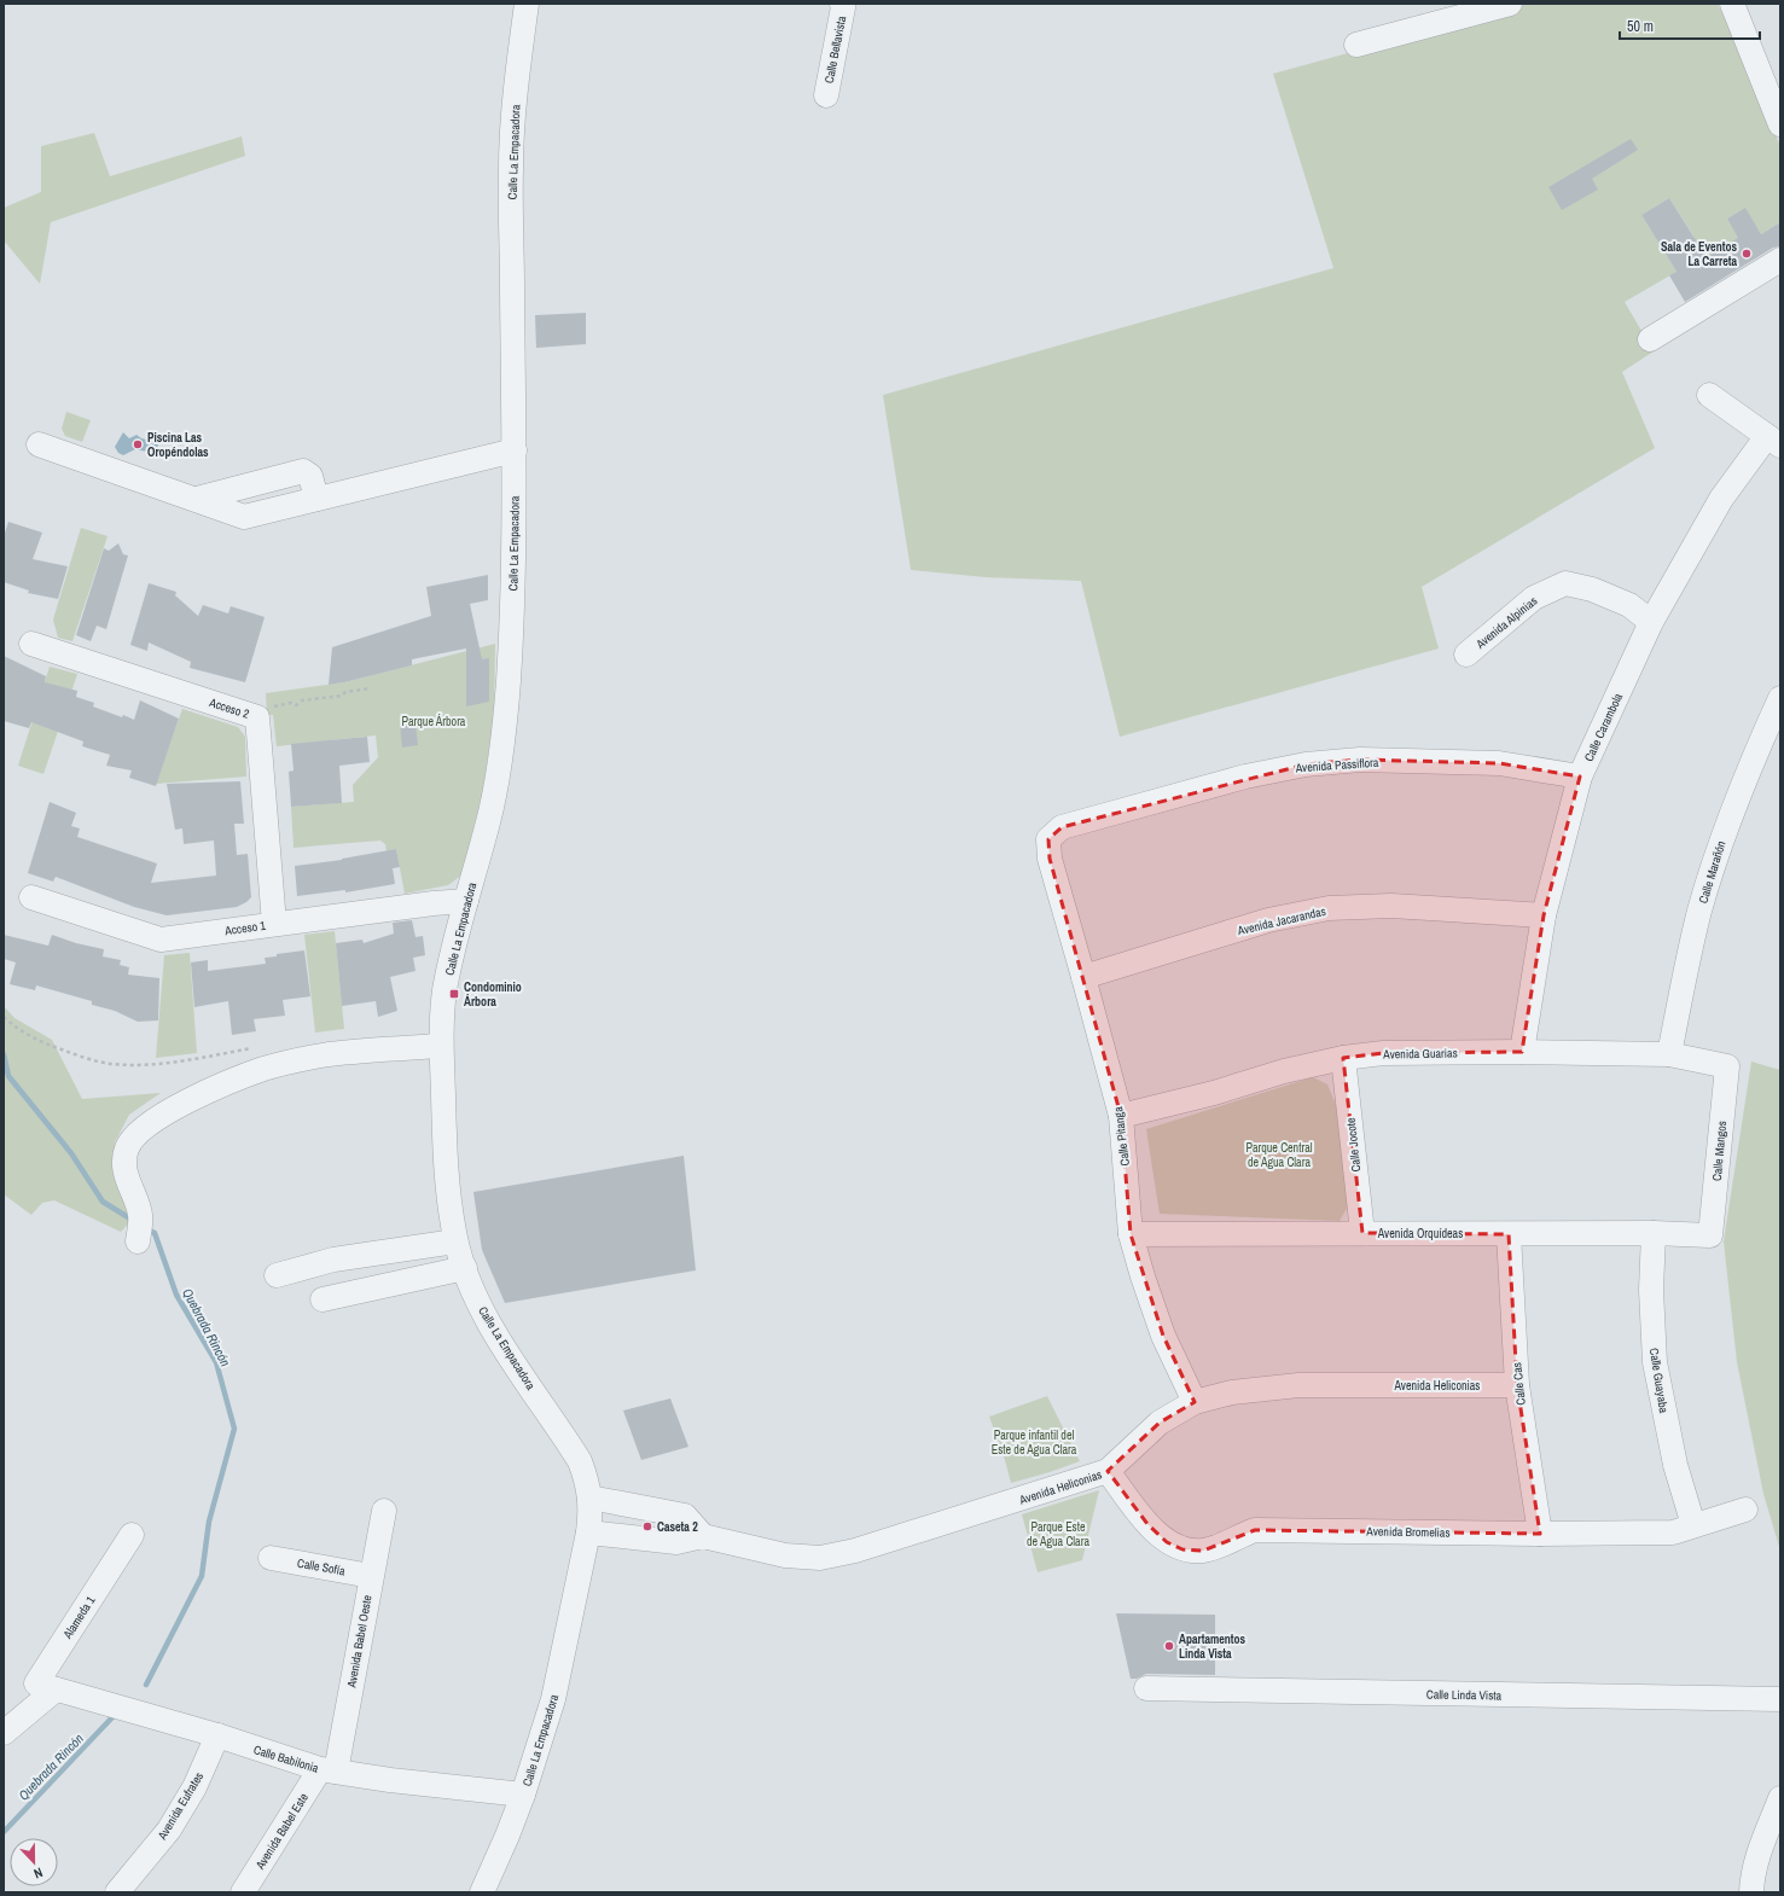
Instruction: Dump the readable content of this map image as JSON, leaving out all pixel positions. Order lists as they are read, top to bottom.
{
  "streets": {
    "street": [
      "Calle Bellavista",
      "Calle La Empacadora",
      "Avenida Alpinias",
      "Acceso 2",
      "Calle Carambola",
      "Avenida Passiflora",
      "Calle Marañón",
      "Avenida Jacarandas",
      "Acceso 1",
      "Avenida Guarias",
      "Calle Pitanga",
      "Calle Jocote",
      "Calle Mangos",
      "Avenida Orquídeas",
      "Calle Guayaba",
      "Calle Cas",
      "Avenida Heliconias",
      "Avenida Bromelias",
      "Calle Sofía",
      "Alameda 1",
      "Avenida Babel Oeste",
      "Calle Linda Vista",
      "Calle Babilonia",
      "Avenida Eufrates",
      "Avenida Babel Este"
    ]
  },
  "crossings": [
    ["Calle La Empacadora", "Acceso 1"],
    ["Calle La Empacadora", "Avenida Heliconias"],
    ["Calle La Empacadora", "Calle Babilonia"],
    ["Avenida Alpinias", "Calle Carambola"],
    ["Acceso 2", "Acceso 1"],
    ["Calle Carambola", "Avenida Passiflora"],
    ["Calle Carambola", "Avenida Jacarandas"],
    ["Calle Carambola", "Avenida Guarias"],
    ["Avenida Passiflora", "Calle Pitanga"],
    ["Calle Marañón", "Avenida Guarias"],
    ["Avenida Jacarandas", "Calle Pitanga"],
    ["Avenida Guarias", "Calle Pitanga"],
    ["Avenida Guarias", "Calle Jocote"],
    ["Avenida Guarias", "Calle Mangos"],
    ["Calle Pitanga", "Avenida Orquídeas"],
    ["Calle Pitanga", "Avenida Heliconias"],
    ["Calle Jocote", "Avenida Orquídeas"],
    ["Calle Mangos", "Avenida Orquídeas"],
    ["Avenida Orquídeas", "Calle Guayaba"],
    ["Avenida Orquídeas", "Calle Cas"],
    ["Calle Guayaba", "Avenida Bromelias"],
    ["Calle Cas", "Avenida Heliconias"],
    ["Calle Cas", "Avenida Bromelias"],
    ["Avenida Heliconias", "Avenida Bromelias"],
    ["Calle Sofía", "Avenida Babel Oeste"],
    ["Alameda 1", "Calle Babilonia"],
    ["Avenida Babel Oeste", "Calle Babilonia"],
    ["Avenida Babel Oeste", "Avenida Babel Este"],
    ["Calle Babilonia", "Avenida Eufrates"],
    ["Calle Babilonia", "Avenida Babel Este"]
  ],
  "water": ["Quebrada Rincón"],
  "parks": [
    "Parque Árbora",
    "Parque Central de Agua Clara",
    "Parque infantil del Este de Agua Clara",
    "Parque Este de Agua Clara"
  ],
  "places": {
    "other": [
      "Sala de Eventos La Carreta",
      "Piscina Las Oropéndolas",
      "Caseta 2",
      "Apartamentos Linda Vista"
    ],
    "transit": ["Condominio Árbora"]
  },
  "scale_bar": "50 m",
  "north": "bottom"
}
